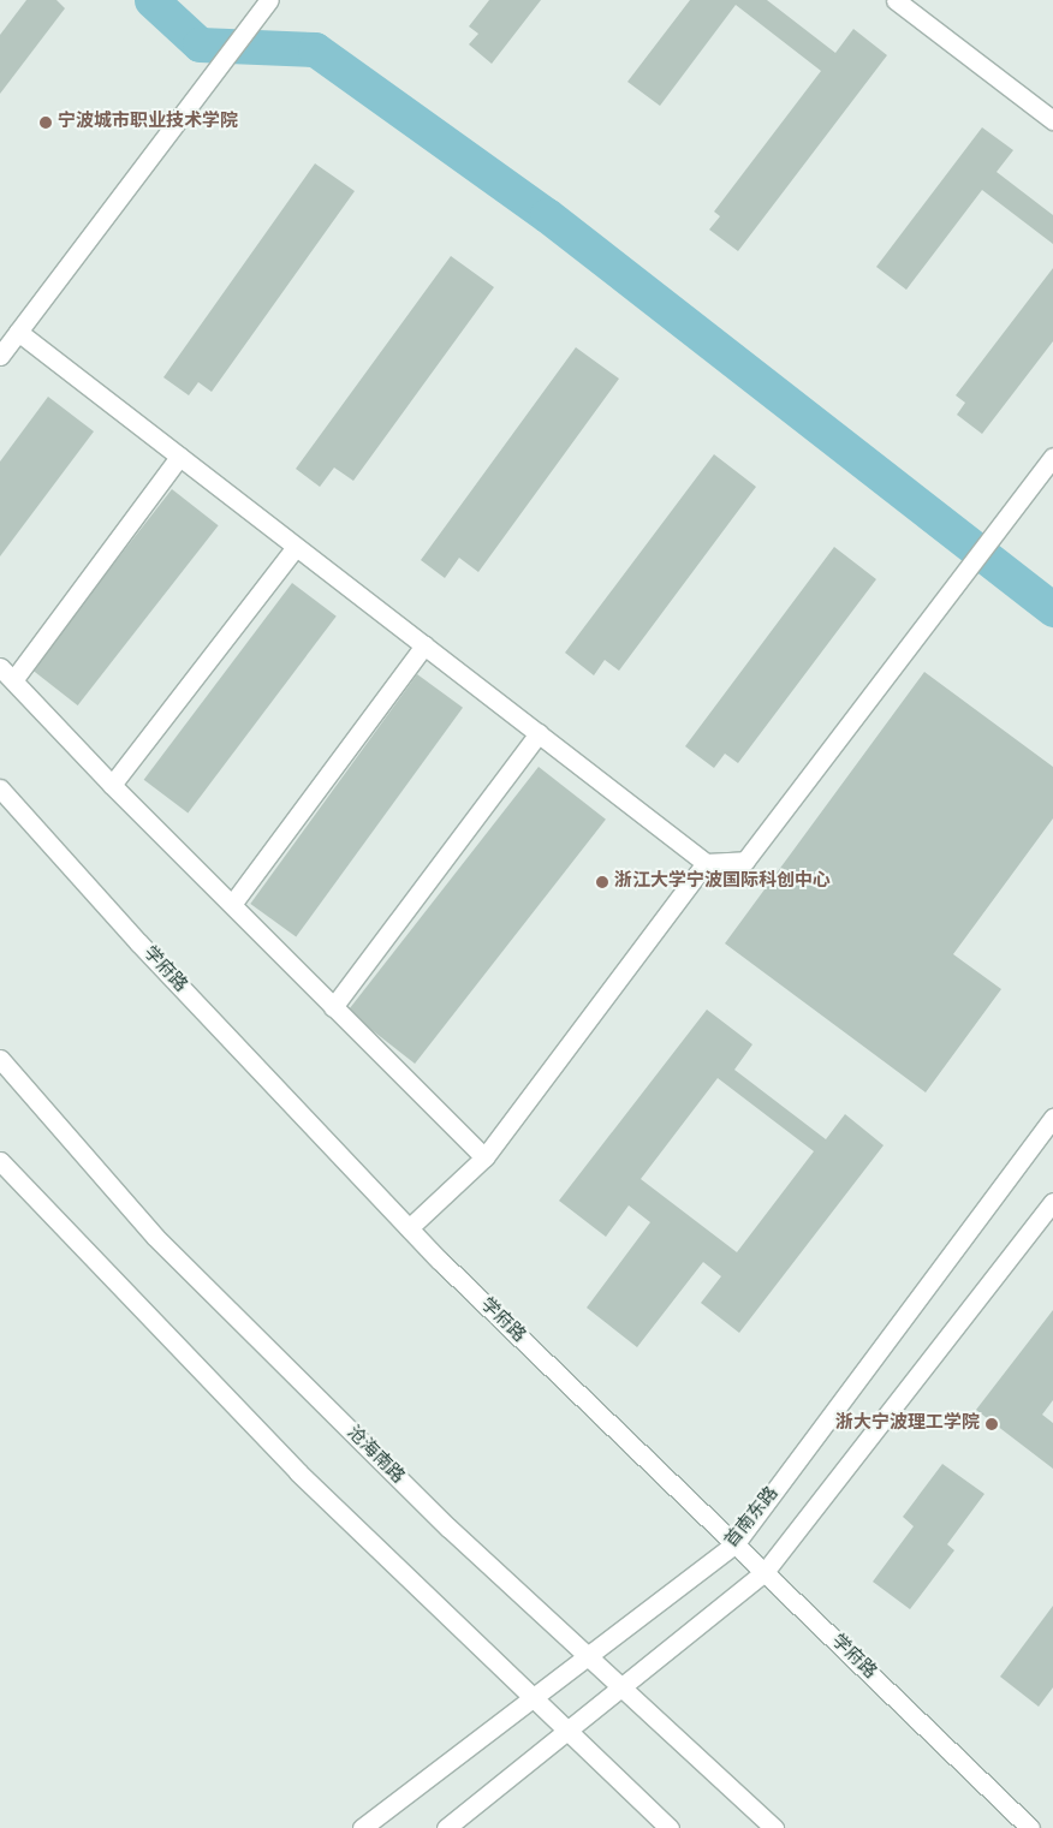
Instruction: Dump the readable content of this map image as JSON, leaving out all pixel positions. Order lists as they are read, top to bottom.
{
  "streets": {
    "main road": ["学府路", "沧海南路", "首南东路"]
  },
  "crossings": [
    ["学府路", "首南东路"],
    ["沧海南路", "首南东路"]
  ],
  "places": ["宁波城市职业技术学院", "浙江大学宁波国际科创中心", "浙大宁波理工学院"]
}
